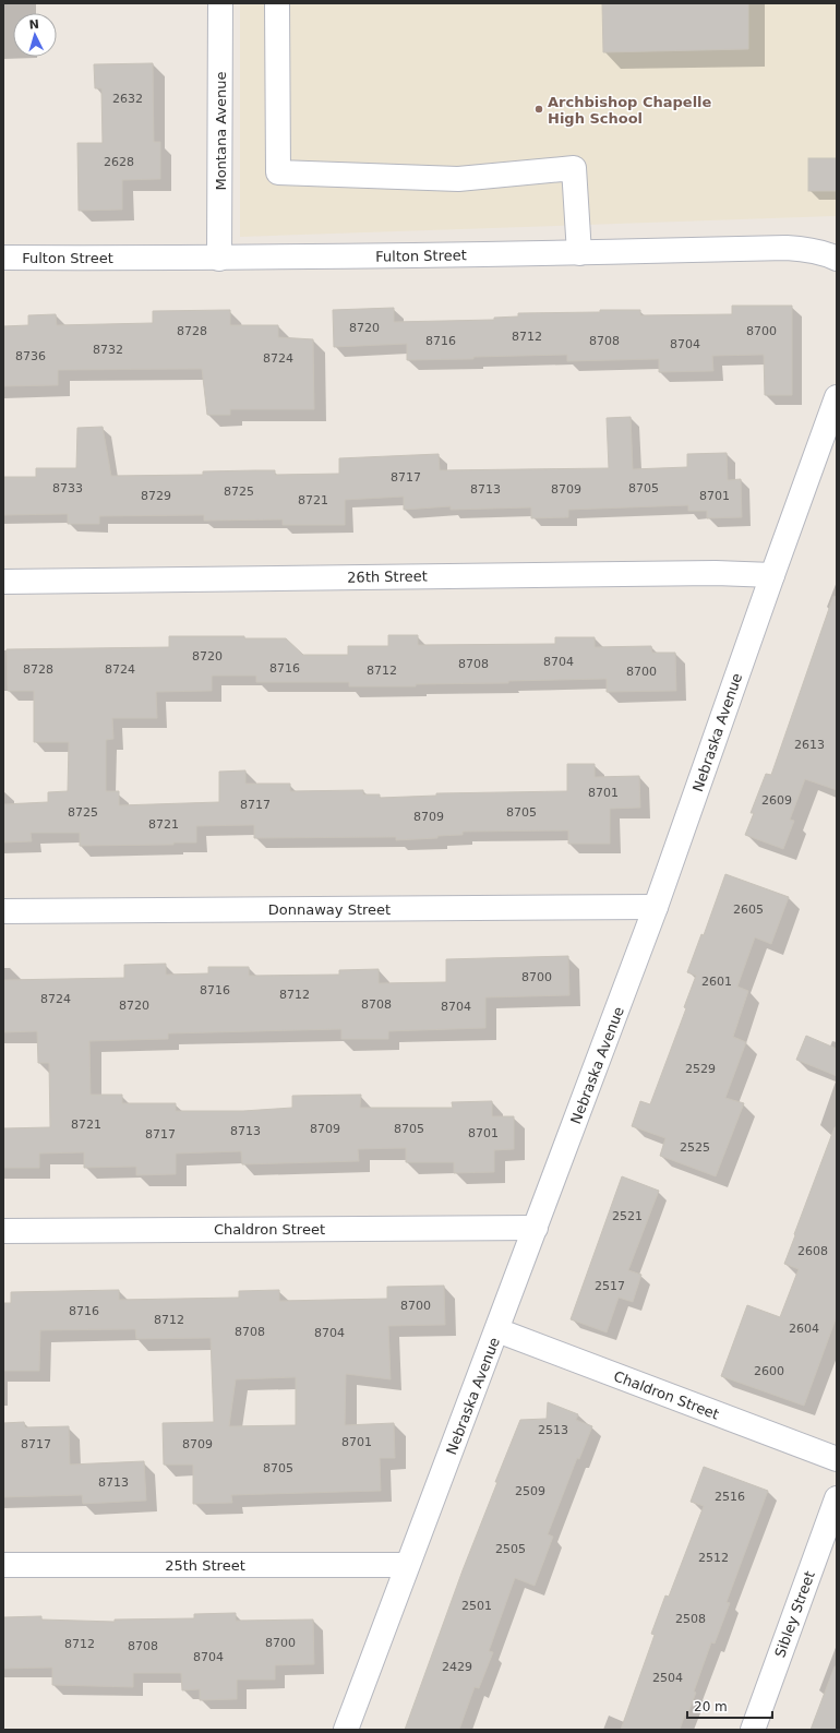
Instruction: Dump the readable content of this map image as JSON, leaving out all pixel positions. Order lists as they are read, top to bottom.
{
  "streets": {
    "street": [
      "Montana Avenue",
      "Fulton Street",
      "26th Street",
      "Nebraska Avenue",
      "Donnaway Street",
      "Chaldron Street",
      "25th Street",
      "Sibley Street"
    ]
  },
  "crossings": [
    ["Montana Avenue", "Fulton Street"],
    ["26th Street", "Nebraska Avenue"],
    ["Nebraska Avenue", "Donnaway Street"],
    ["Nebraska Avenue", "Chaldron Street"],
    ["Nebraska Avenue", "25th Street"]
  ],
  "places": ["Archbishop Chapelle High School"],
  "house_numbers": [
    "2632",
    "2628",
    "8720",
    "8728",
    "8700",
    "8712",
    "8716",
    "8708",
    "8704",
    "8732",
    "8736",
    "8724",
    "8717",
    "8733",
    "8705",
    "8713",
    "8709",
    "8725",
    "8729",
    "8701",
    "8721",
    "8720",
    "8704",
    "8708",
    "8716",
    "8728",
    "8724",
    "8712",
    "8700",
    "2613",
    "8701",
    "2609",
    "8717",
    "8725",
    "8705",
    "8709",
    "8721",
    "2605",
    "8700",
    "2601",
    "8716",
    "8712",
    "8724",
    "8708",
    "8720",
    "8704",
    "2529",
    "8721",
    "8709",
    "8705",
    "8713",
    "8701",
    "8717",
    "2525",
    "2521",
    "2608",
    "2517",
    "8700",
    "8716",
    "8712",
    "2604",
    "8708",
    "8704",
    "2600",
    "2513",
    "8701",
    "8717",
    "8709",
    "8705",
    "8713",
    "2509",
    "2516",
    "2505",
    "2512",
    "2501",
    "2508",
    "8700",
    "8712",
    "8708",
    "8704",
    "2429",
    "2504"
  ],
  "scale_bar": "20 m",
  "north": "top"
}
